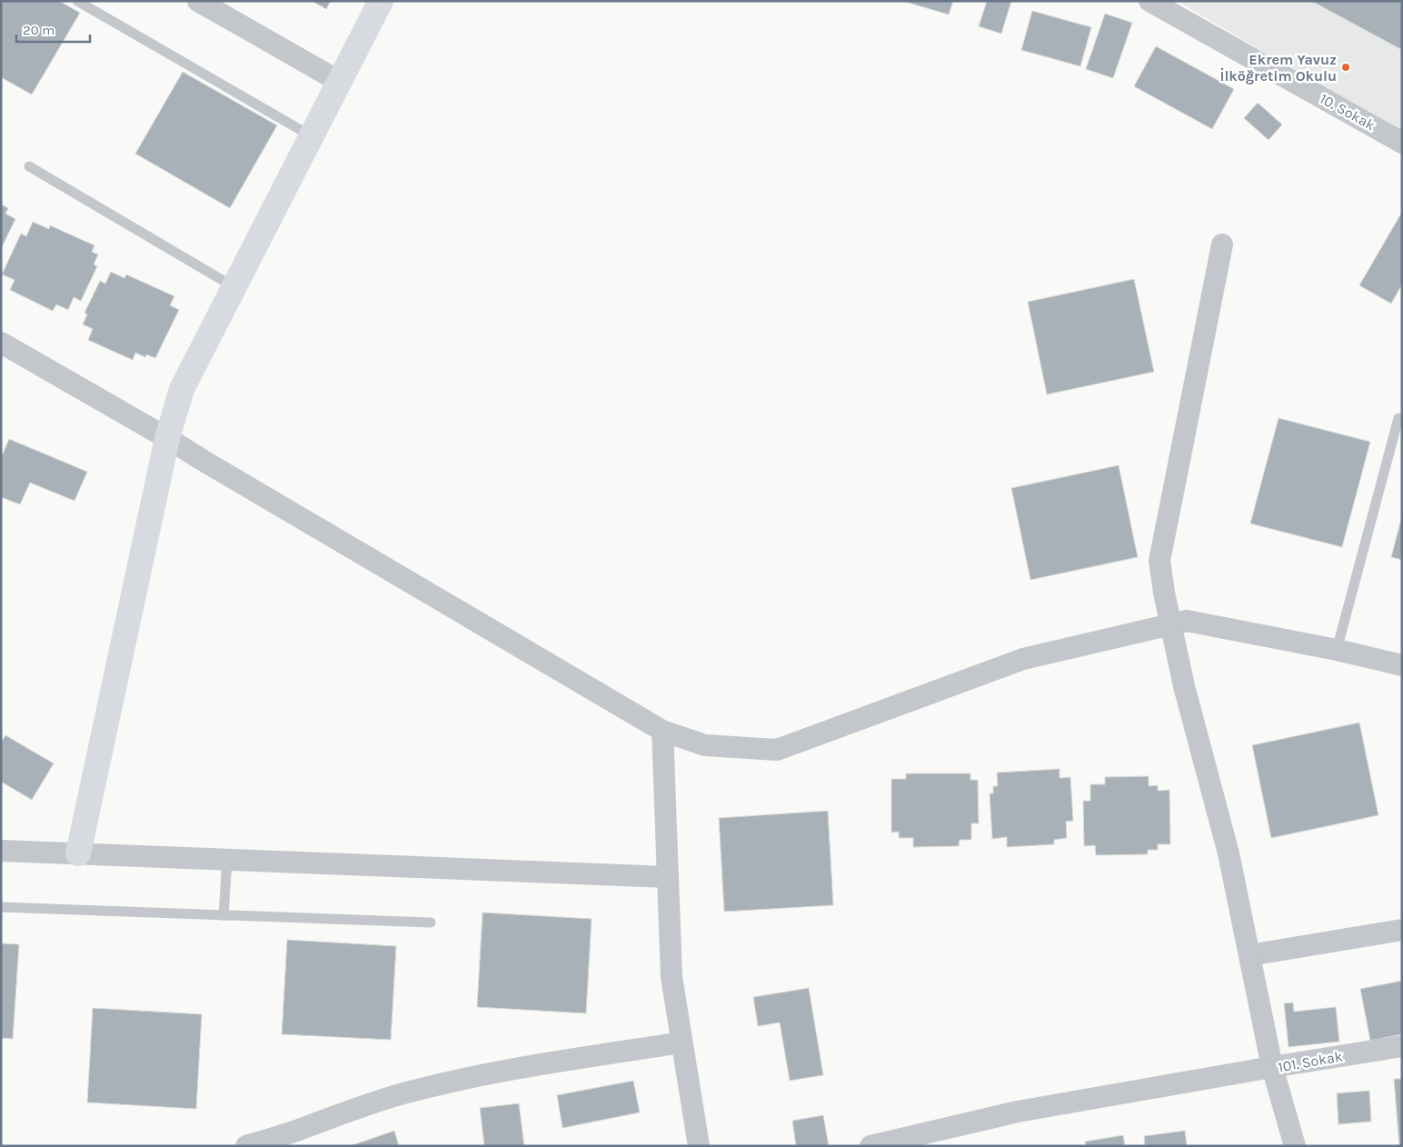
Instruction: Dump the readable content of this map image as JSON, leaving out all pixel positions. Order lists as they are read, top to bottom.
{
  "streets": {
    "street": ["10. Sokak", "101. Sokak"]
  },
  "places": ["Ekrem Yavuz İlköğretim Okulu"],
  "scale_bar": "20 m"
}
